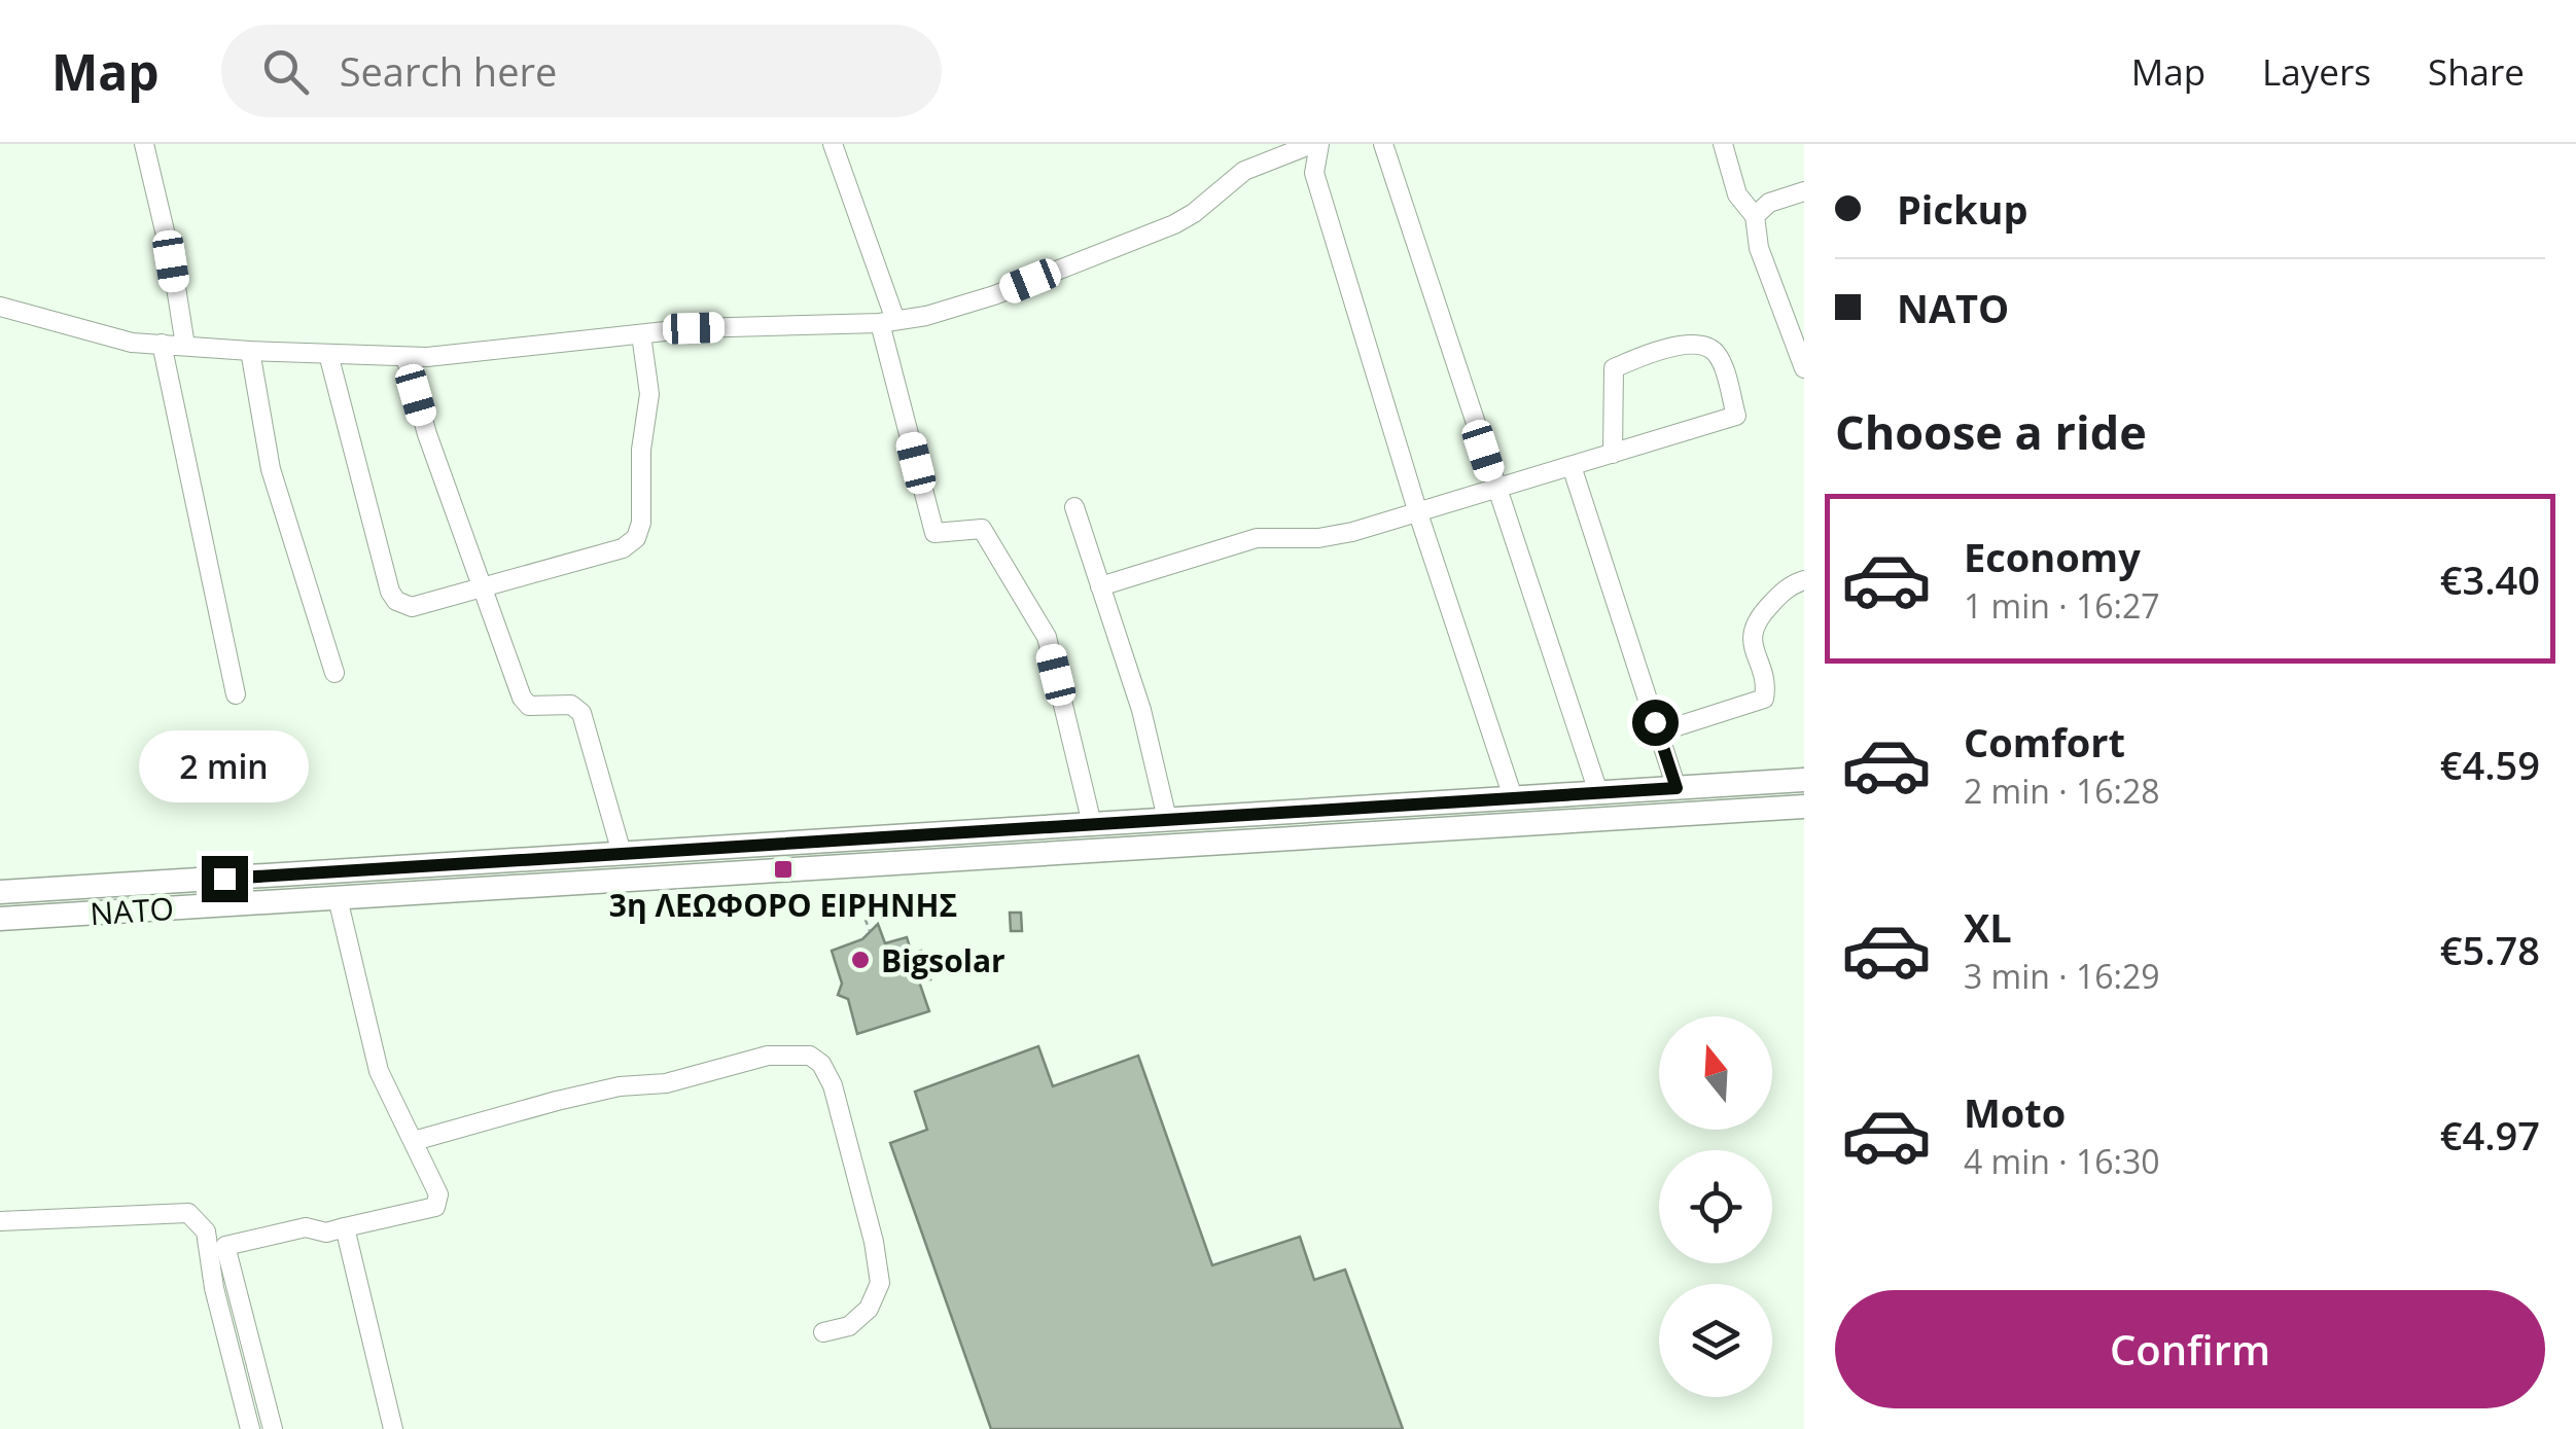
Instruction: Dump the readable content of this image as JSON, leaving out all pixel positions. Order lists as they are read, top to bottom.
{
  "streets": {
    "main road": ["ΝΑΤΟ"]
  },
  "places": {
    "transit": ["3η ΛΕΩΦΟΡΟ ΕΙΡΗΝΗΣ"],
    "other": ["Bigsolar"]
  },
  "north": "top",
  "page": {
    "header": "Map",
    "search": "Search here",
    "nav": ["Map", "Layers", "Share"],
    "banner": ["Pickup", "ΝΑΤΟ"],
    "heading": "Choose a ride",
    "list": [
      {
        "name": "Economy",
        "note": "1 min · 16:27",
        "value": "€3.40"
      },
      {
        "name": "Comfort",
        "note": "2 min · 16:28",
        "value": "€4.59"
      },
      {
        "name": "XL",
        "note": "3 min · 16:29",
        "value": "€5.78"
      },
      {
        "name": "Moto",
        "note": "4 min · 16:30",
        "value": "€4.97"
      }
    ],
    "bubble": "2 min",
    "buttons": "Confirm"
  }
}
